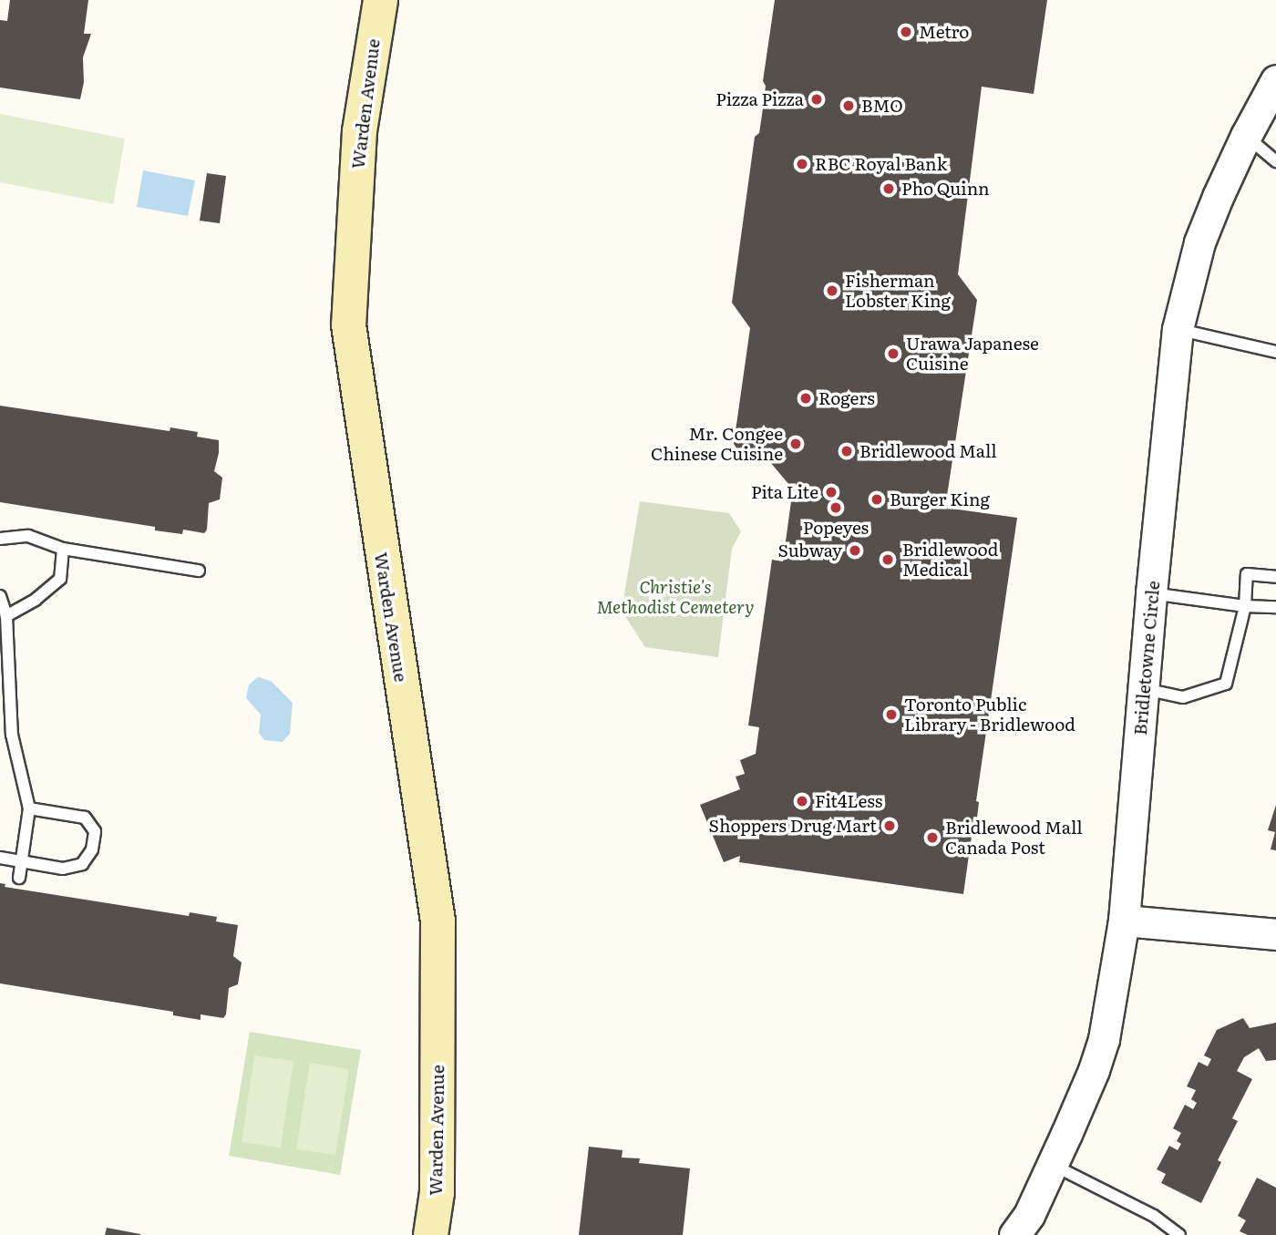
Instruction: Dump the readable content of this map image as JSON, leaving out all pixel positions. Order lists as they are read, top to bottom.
{
  "streets": {
    "main road": ["Warden Avenue"],
    "street": ["Bridletowne Circle"]
  },
  "parks": ["Christie's Methodist Cemetery"],
  "places": [
    "Metro",
    "Pizza Pizza",
    "BMO",
    "RBC Royal Bank",
    "Pho Quinn",
    "Fisherman Lobster King",
    "Urawa Japanese Cuisine",
    "Rogers",
    "Mr. Congee Chinese Cuisine",
    "Bridlewood Mall",
    "Pita Lite",
    "Burger King",
    "Popeyes",
    "Subway",
    "Bridlewood Medical",
    "Toronto Public Library - Bridlewood",
    "Fit4Less",
    "Shoppers Drug Mart",
    "Bridlewood Mall Canada Post"
  ]
}
